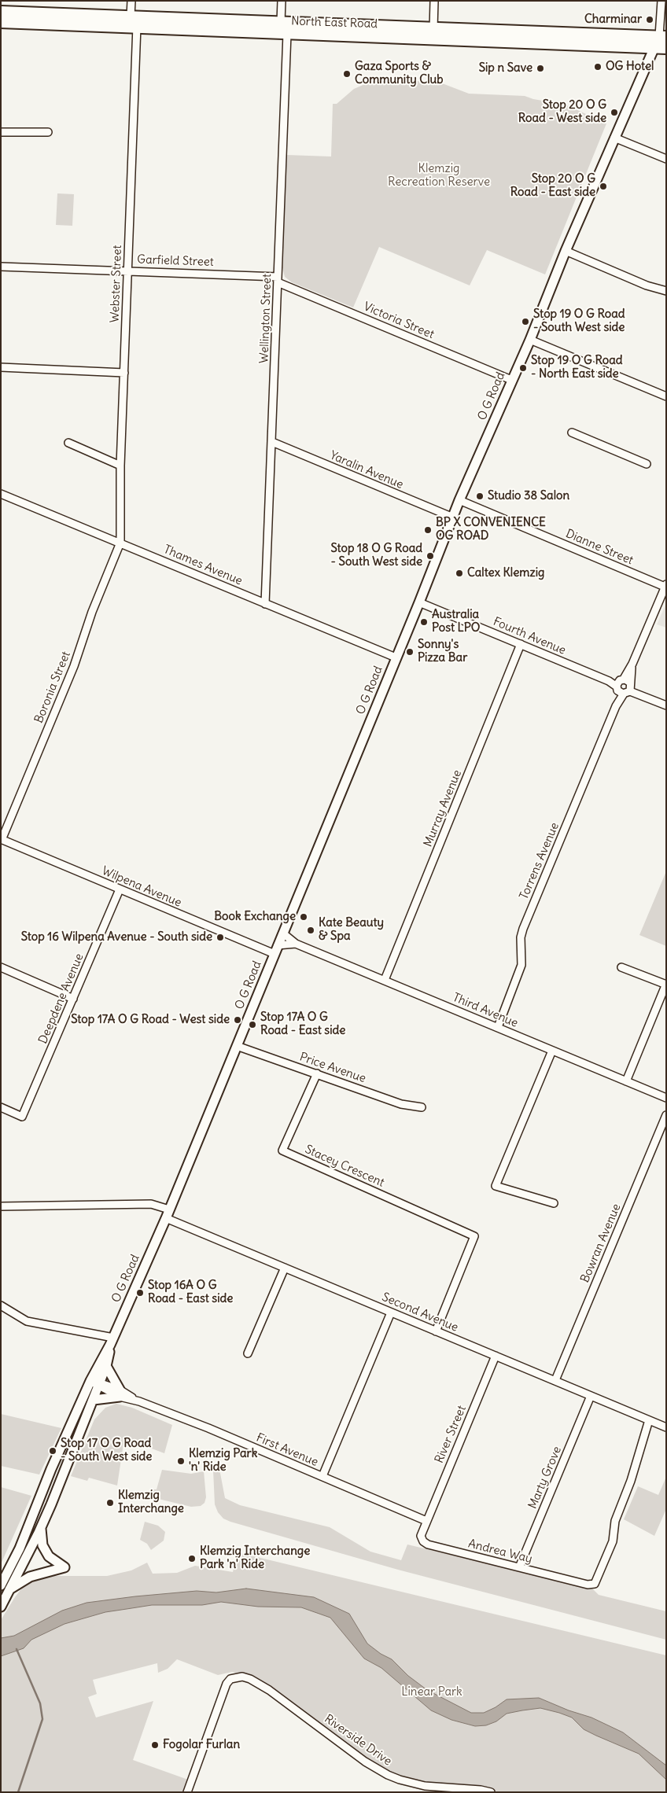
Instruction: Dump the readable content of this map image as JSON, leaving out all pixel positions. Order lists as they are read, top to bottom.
{
  "streets": {
    "highway": ["North East Road"],
    "main road": ["O G Road"],
    "street": [
      "Garfield Street",
      "Webster Street",
      "Wellington Street",
      "Victoria Street",
      "Yaralin Avenue",
      "Dianne Street",
      "Thames Avenue",
      "Fourth Avenue",
      "Boronia Street",
      "Murray Avenue",
      "Torrens Avenue",
      "Wilpena Avenue",
      "Deepdene Avenue",
      "Third Avenue",
      "Price Avenue",
      "Stacey Crescent",
      "Bowran Avenue",
      "Second Avenue",
      "River Street",
      "First Avenue",
      "Marty Grove",
      "Andrea Way",
      "Riverside Drive"
    ]
  },
  "crossings": [
    ["North East Road", "Webster Street"],
    ["North East Road", "Wellington Street"],
    ["North East Road", "O G Road"],
    ["Garfield Street", "Webster Street"],
    ["Garfield Street", "Wellington Street"],
    ["Garfield Street", "Victoria Street"],
    ["Webster Street", "Thames Avenue"],
    ["Webster Street", "Boronia Street"],
    ["Wellington Street", "Victoria Street"],
    ["Wellington Street", "Yaralin Avenue"],
    ["Wellington Street", "Thames Avenue"],
    ["Victoria Street", "O G Road"],
    ["O G Road", "Yaralin Avenue"],
    ["O G Road", "Dianne Street"],
    ["O G Road", "Thames Avenue"],
    ["O G Road", "Fourth Avenue"],
    ["O G Road", "Wilpena Avenue"],
    ["O G Road", "Third Avenue"],
    ["O G Road", "Price Avenue"],
    ["O G Road", "Second Avenue"],
    ["O G Road", "First Avenue"],
    ["Dianne Street", "Torrens Avenue"],
    ["Thames Avenue", "Boronia Street"],
    ["Fourth Avenue", "Murray Avenue"],
    ["Fourth Avenue", "Torrens Avenue"],
    ["Boronia Street", "Wilpena Avenue"],
    ["Murray Avenue", "Third Avenue"],
    ["Torrens Avenue", "Third Avenue"],
    ["Wilpena Avenue", "Deepdene Avenue"],
    ["Price Avenue", "Stacey Crescent"],
    ["Stacey Crescent", "Second Avenue"],
    ["Bowran Avenue", "Second Avenue"],
    ["Second Avenue", "River Street"],
    ["Second Avenue", "Marty Grove"],
    ["Second Avenue", "Andrea Way"],
    ["River Street", "First Avenue"],
    ["River Street", "Andrea Way"],
    ["First Avenue", "Andrea Way"],
    ["Marty Grove", "Andrea Way"]
  ],
  "parks": ["Klemzig Recreation Reserve", "Linear Park"],
  "places": [
    "Charminar",
    "OG Hotel",
    "Sip n Save",
    "Gaza Sports & Community Club",
    "Stop 20 O G Road - West side",
    "Stop 20 O G Road - East side",
    "Stop 19 O G Road - South West side",
    "Stop 19 O G Road - North East side",
    "Studio 38 Salon",
    "BP X CONVENIENCE OG ROAD",
    "Stop 18 O G Road - South West side",
    "Caltex Klemzig",
    "Australia Post LPO",
    "Sonny's Pizza Bar",
    "Book Exchange",
    "Kate Beauty & Spa",
    "Stop 16 Wilpena Avenue - South side",
    "Stop 17A O G Road - West side",
    "Stop 17A O G Road - East side",
    "Stop 16A O G Road - East side",
    "Stop 17 O G Road - South West side",
    "Klemzig Park 'n' Ride",
    "Klemzig Interchange",
    "Klemzig Interchange Park 'n' Ride",
    "Fogolar Furlan"
  ]
}
